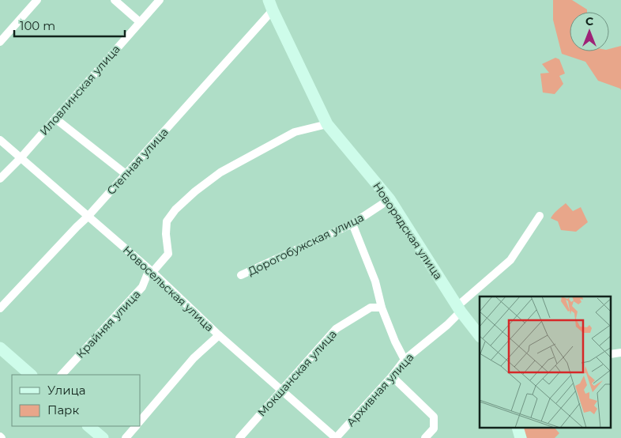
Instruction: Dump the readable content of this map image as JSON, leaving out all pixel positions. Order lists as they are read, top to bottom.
{
  "streets": {
    "street": [
      "Иловлинская улица",
      "Степная улица",
      "Новорядская улица",
      "Дорогобужская улица",
      "Новосельская улица",
      "Крайняя улица",
      "Мокшанская улица",
      "Архивная улица"
    ]
  },
  "crossings": [
    ["Иловлинская улица", "Новосельская улица"],
    ["Степная улица", "Новорядская улица"],
    ["Степная улица", "Новосельская улица"],
    ["Новорядская улица", "Дорогобужская улица"],
    ["Новорядская улица", "Крайняя улица"],
    ["Новорядская улица", "Архивная улица"],
    ["Новосельская улица", "Крайняя улица"],
    ["Новосельская улица", "Мокшанская улица"],
    ["Новосельская улица", "Архивная улица"]
  ],
  "legend": ["Улица", "Парк"],
  "scale_bar": "100 m",
  "north": "top"
}
